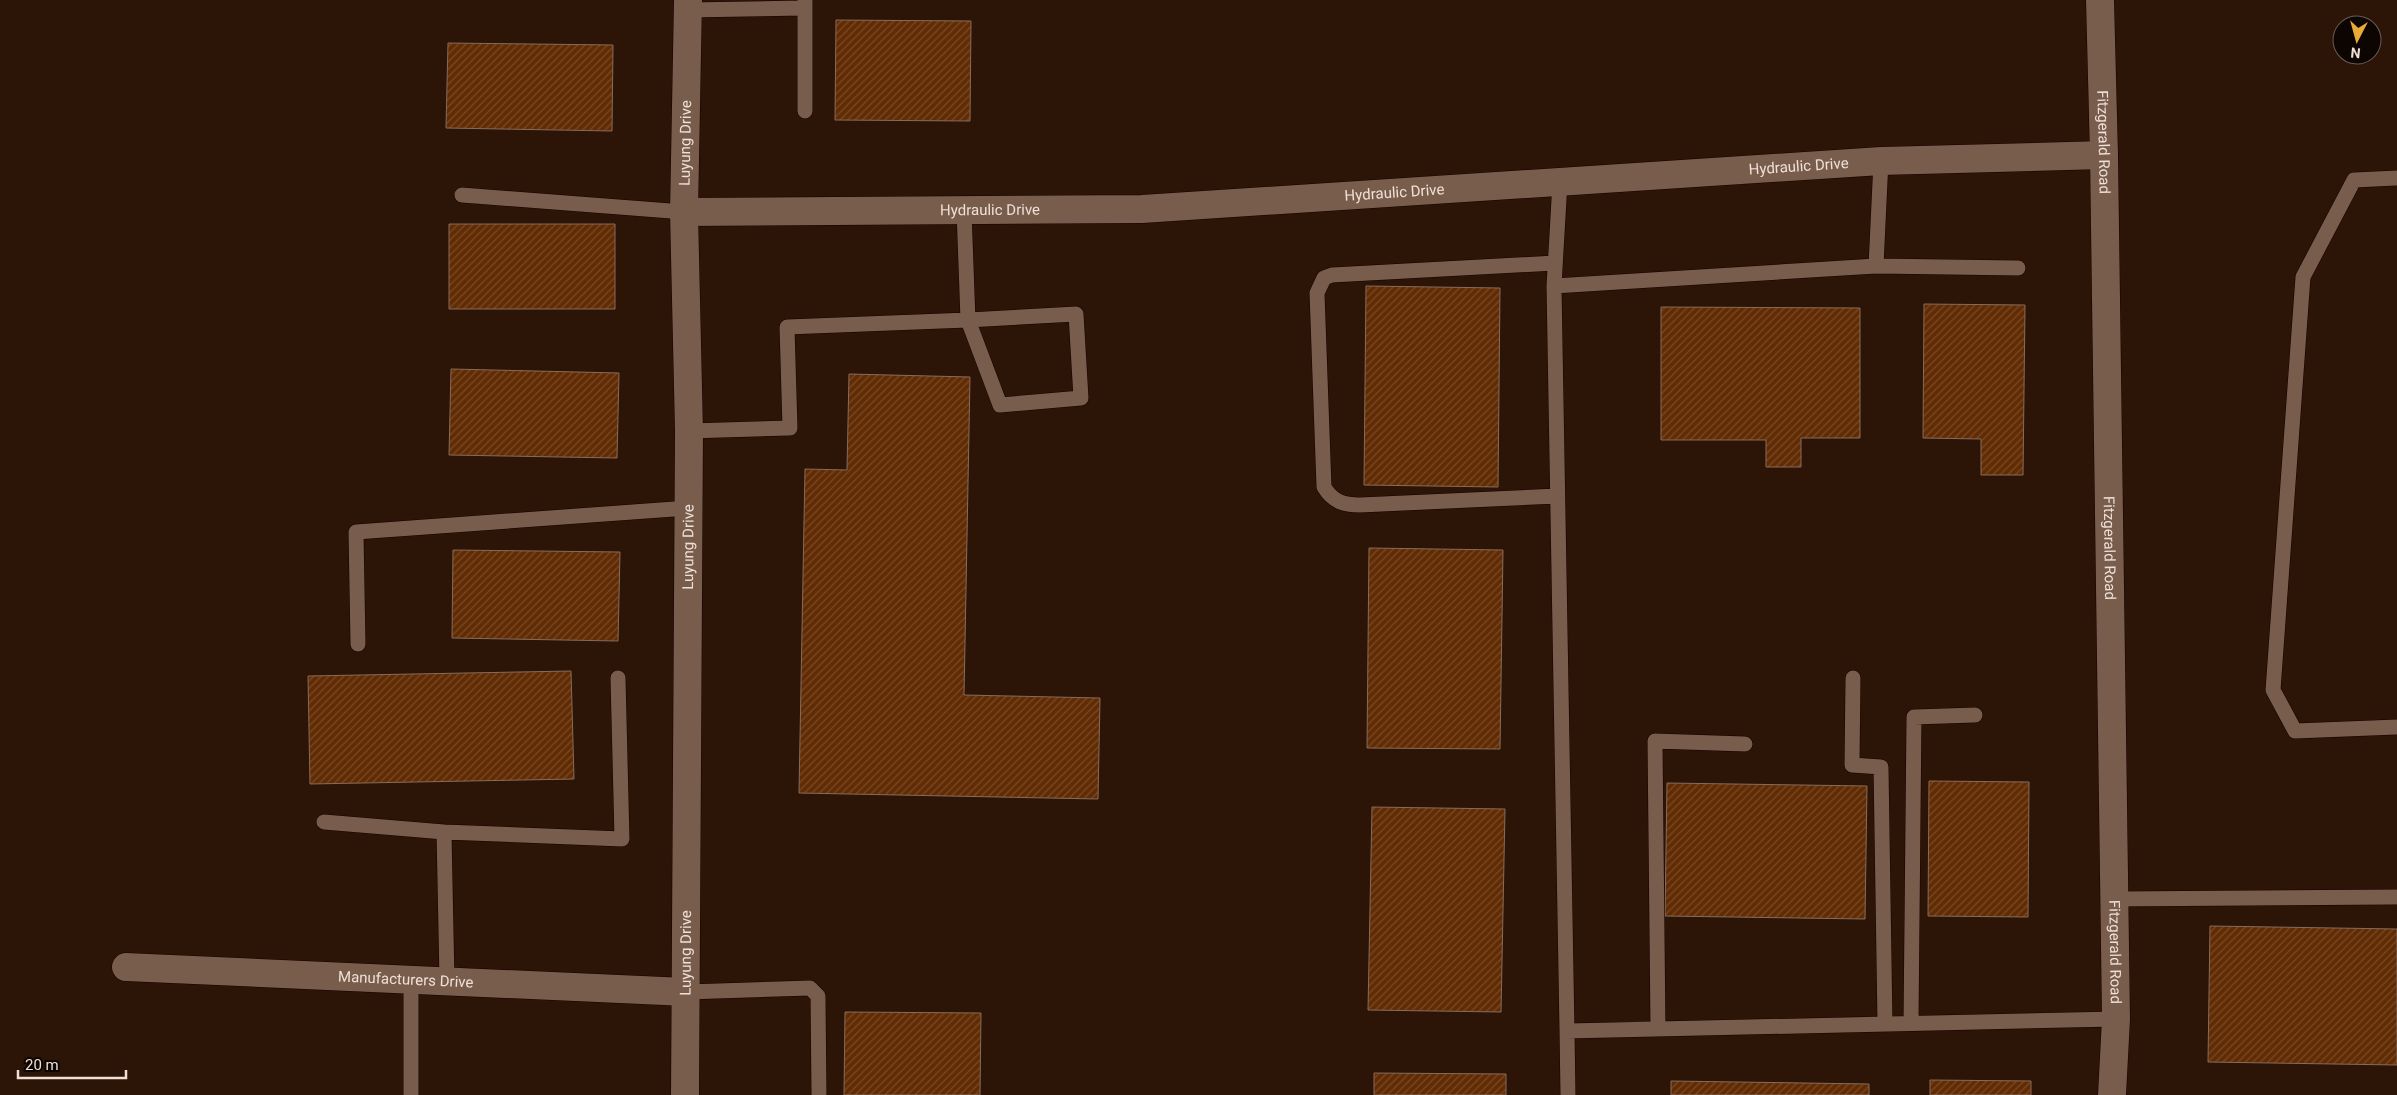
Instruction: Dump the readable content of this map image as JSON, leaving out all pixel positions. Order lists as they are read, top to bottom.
{
  "streets": {
    "street": [
      "Luyung Drive",
      "Fitzgerald Road",
      "Hydraulic Drive",
      "Manufacturers Drive"
    ]
  },
  "crossings": [
    ["Luyung Drive", "Hydraulic Drive"],
    ["Luyung Drive", "Manufacturers Drive"],
    ["Fitzgerald Road", "Hydraulic Drive"]
  ],
  "scale_bar": "20 m",
  "north": "bottom"
}
